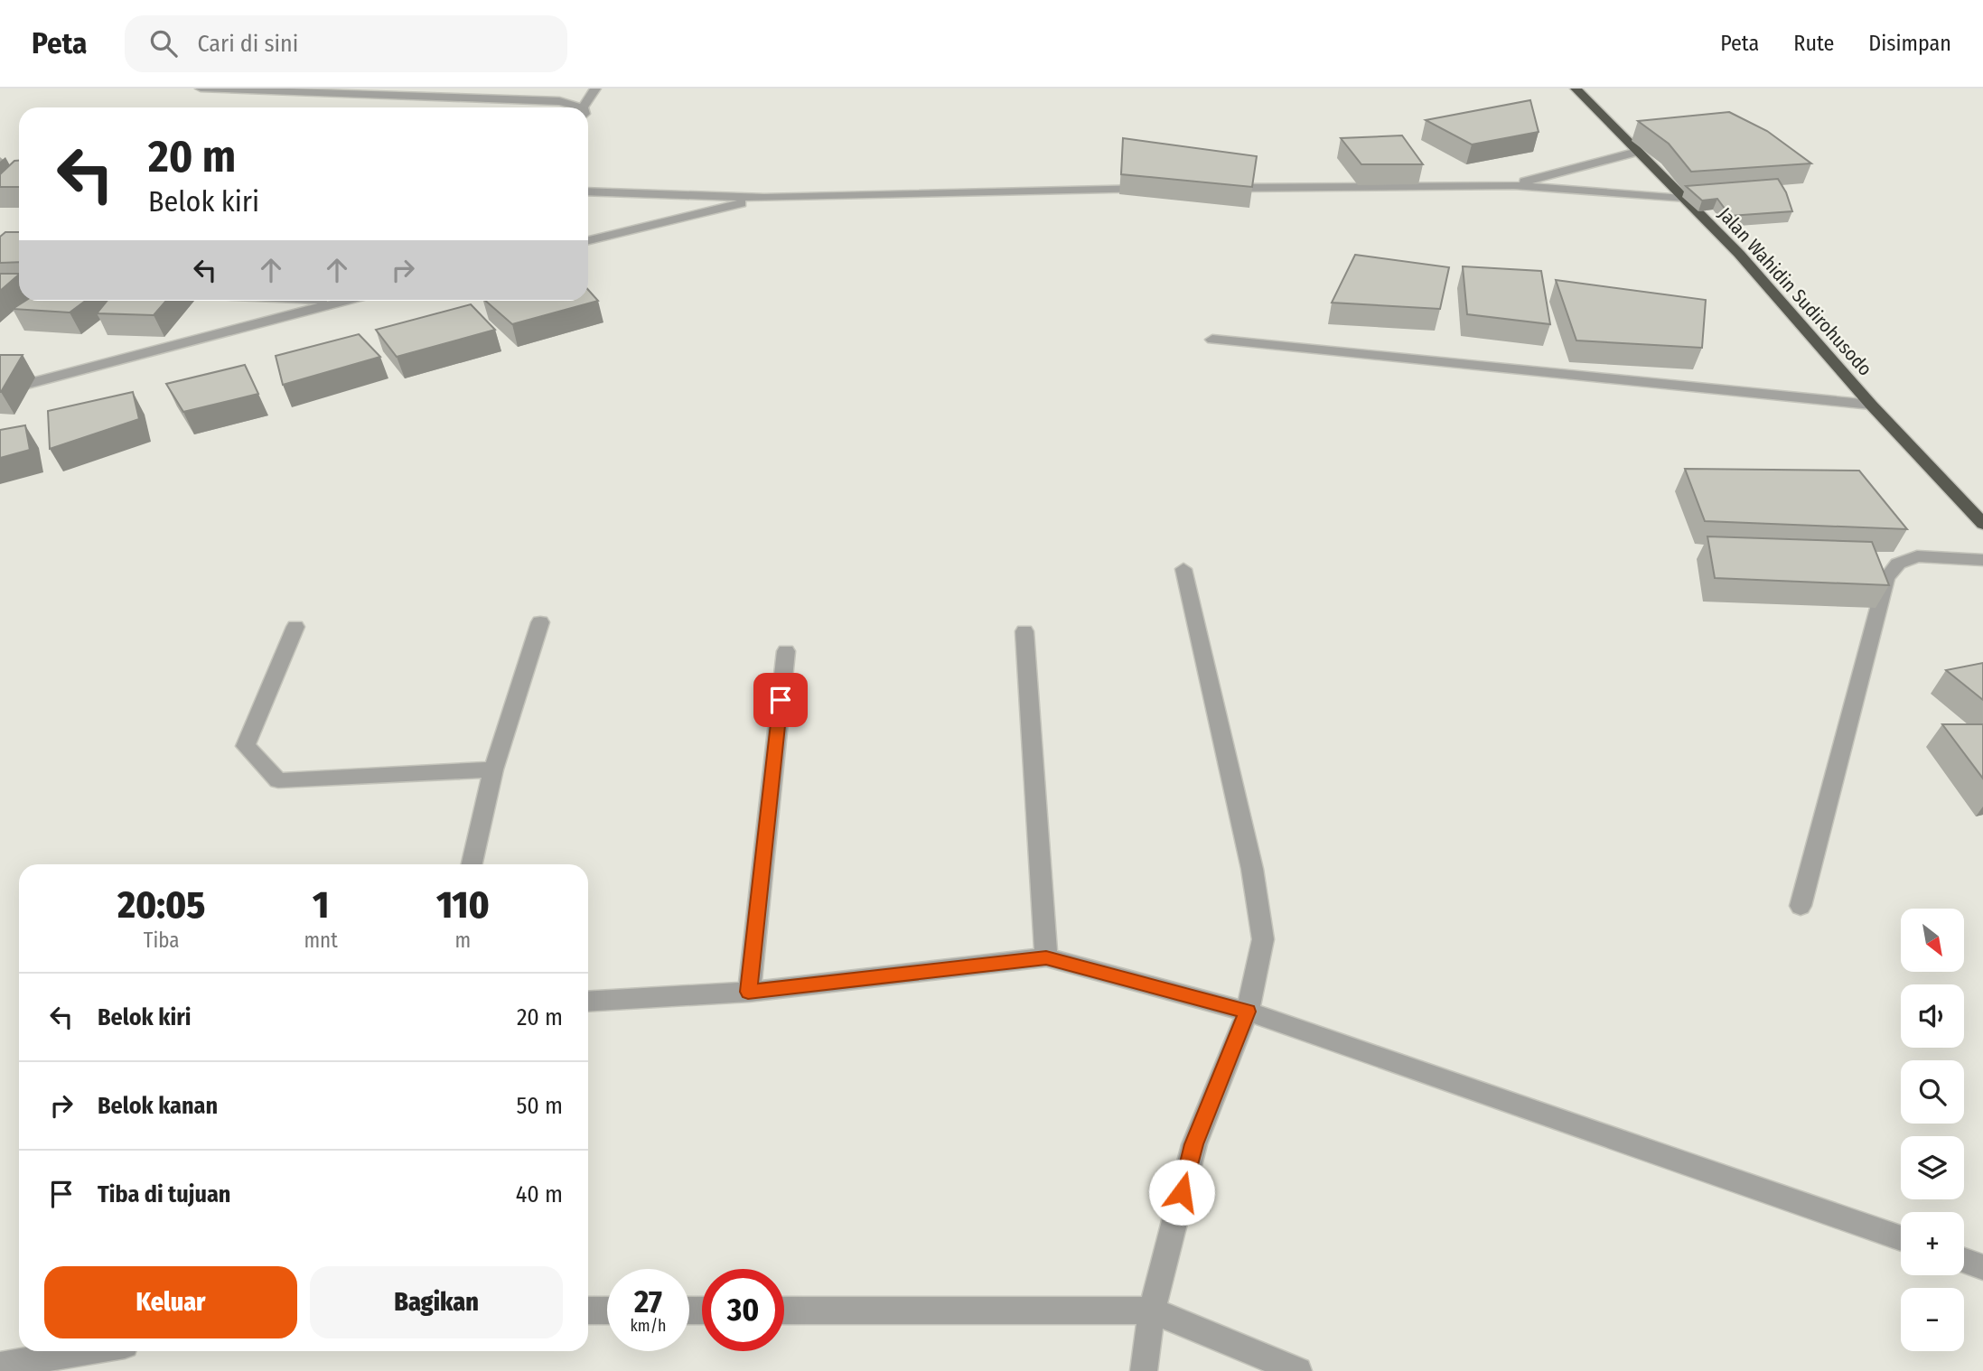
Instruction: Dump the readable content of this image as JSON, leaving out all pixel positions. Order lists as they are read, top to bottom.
{
  "streets": {
    "highway": ["Jalan Wahidin Sudirohusodo"]
  },
  "north": "bottom right",
  "page": {
    "header": "Peta",
    "search": "Cari di sini",
    "nav": ["Peta", "Rute", "Disimpan"],
    "turn": ["20 m", "Belok kiri"],
    "eta": [
      "20:05",
      "Tiba",
      "1",
      "mnt",
      "110",
      "m"
    ],
    "map_buttons": ["+", "−"],
    "list": [
      {
        "name": "Belok kiri",
        "value": "20 m"
      },
      {
        "name": "Belok kanan",
        "value": "50 m"
      },
      {
        "name": "Tiba di tujuan",
        "value": "40 m"
      }
    ],
    "buttons": ["Keluar", "Bagikan"],
    "speed": "27 km/h",
    "limit": "30"
  }
}
